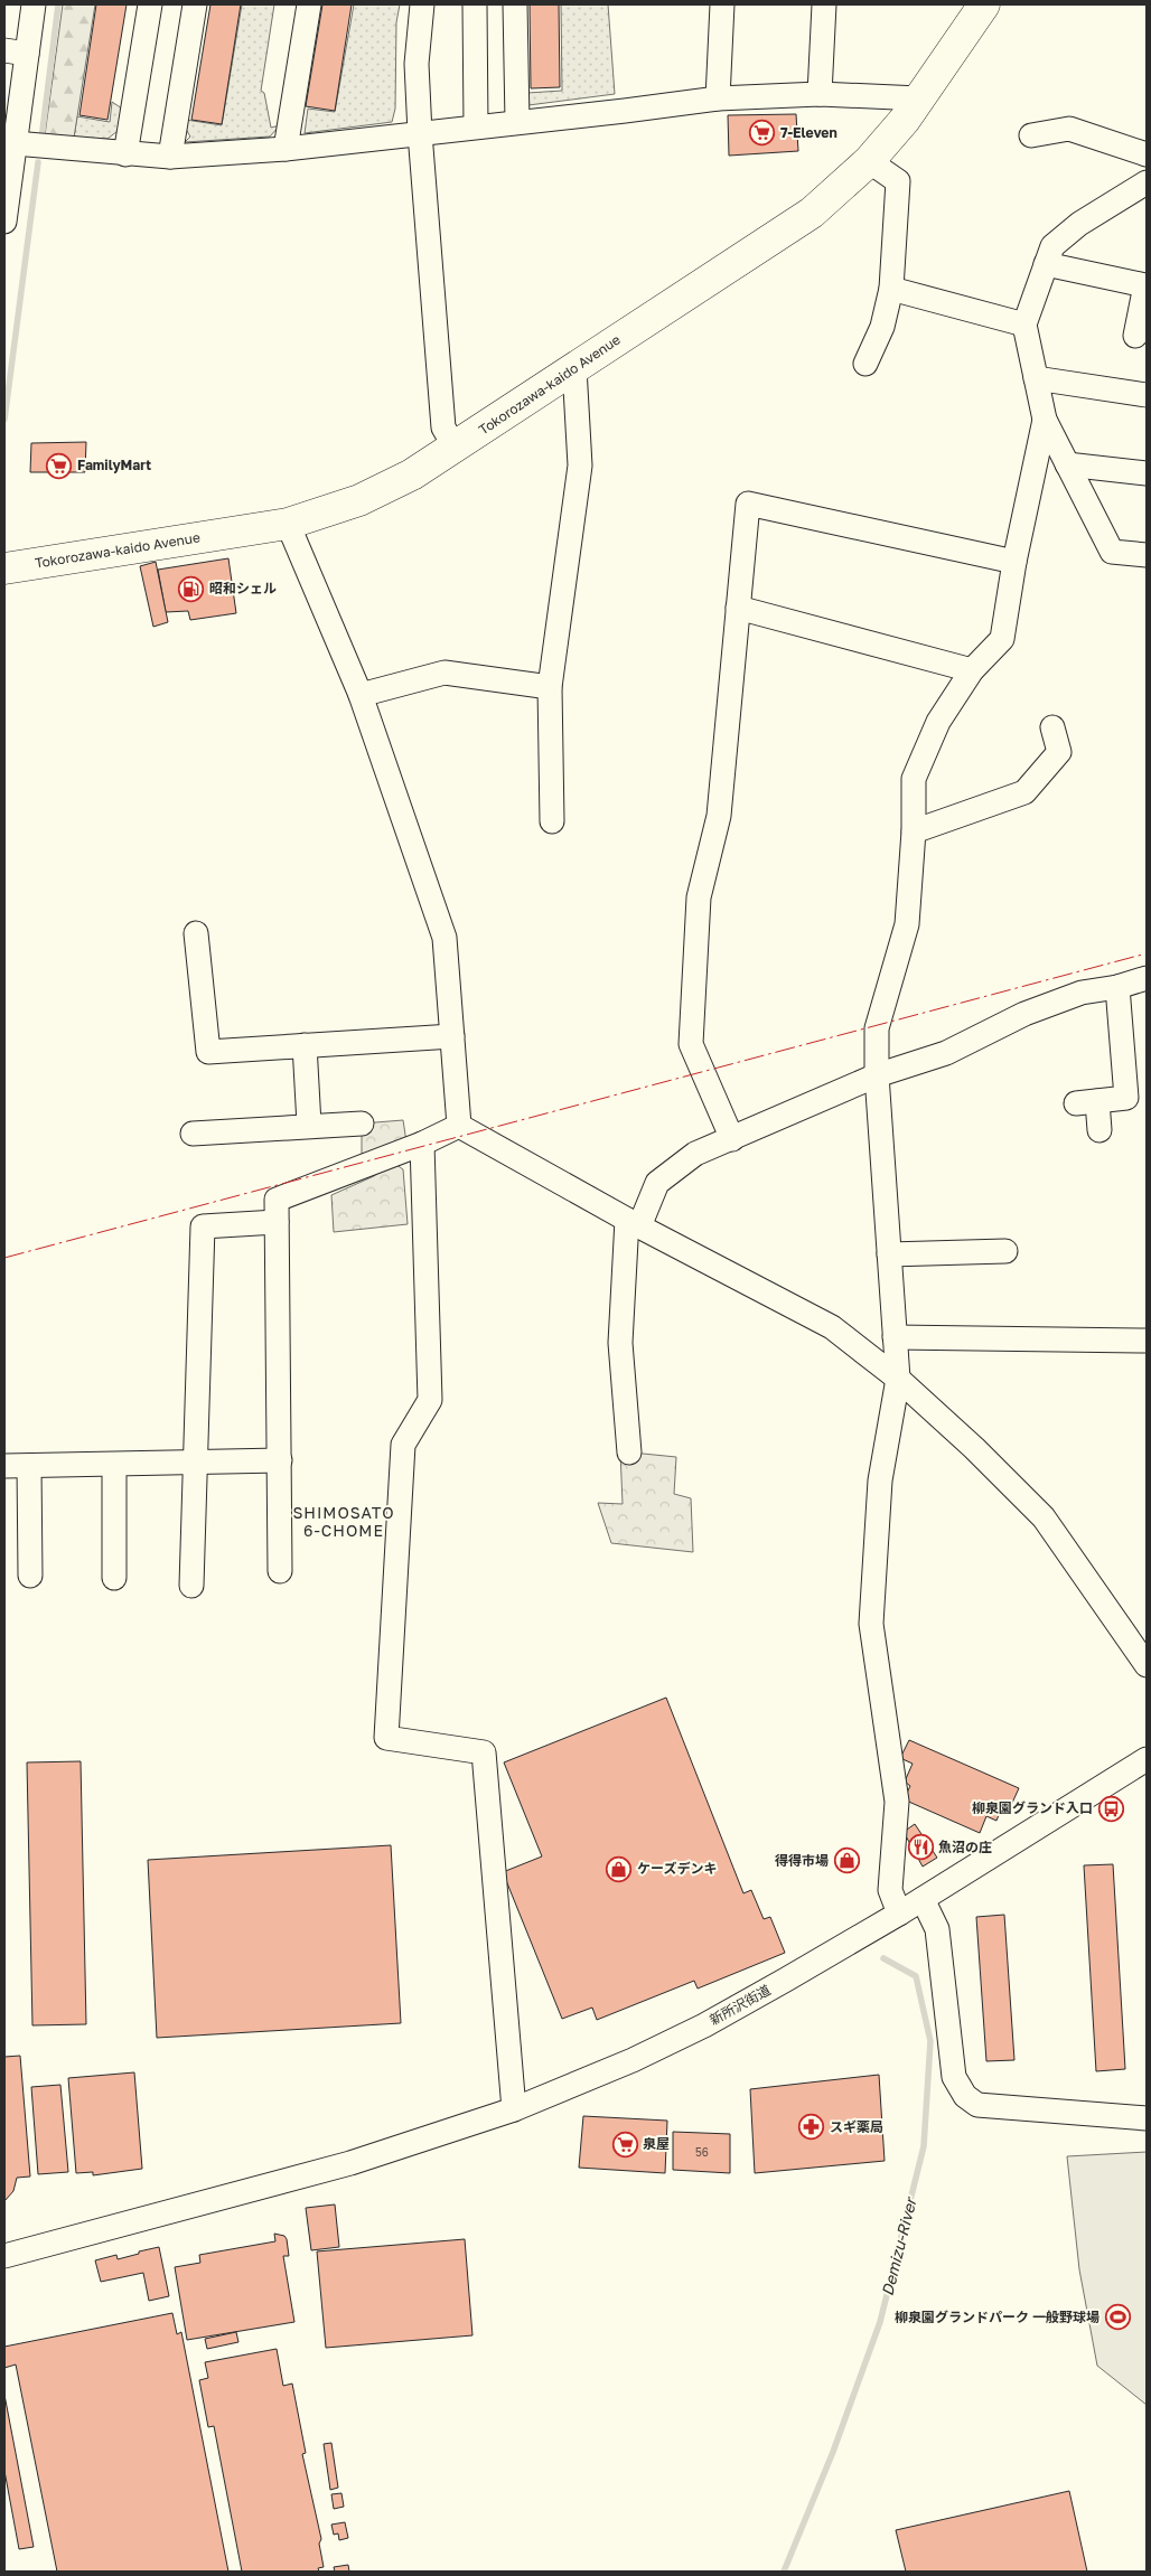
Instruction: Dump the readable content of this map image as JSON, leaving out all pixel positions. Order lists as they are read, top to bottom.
{
  "streets": {
    "main road": ["Tokorozawa-kaido Avenue"],
    "street": ["新所沢街道"]
  },
  "districts": ["SHIMOSATO 6-CHOME"],
  "water": ["Demizu-River"],
  "places": {
    "supermarket": ["7-Eleven", "FamilyMart", "泉屋"],
    "fuel station": ["昭和シェル"],
    "bus stop": ["柳泉園グランド入口"],
    "restaurant": ["魚沼の庄"],
    "shop": ["得得市場", "ケーズデンキ"],
    "pharmacy": ["スギ薬局"],
    "sports": ["柳泉園グランドパーク 一般野球場"]
  },
  "house_numbers": ["56"]
}
